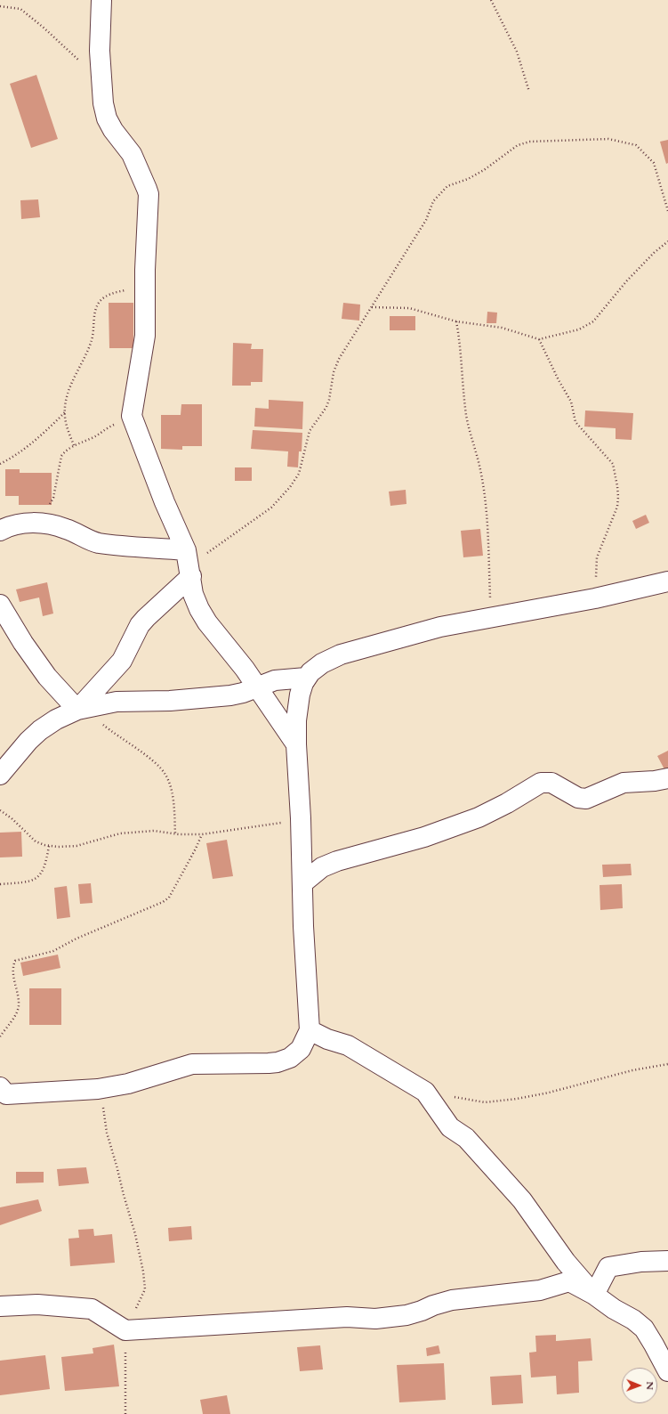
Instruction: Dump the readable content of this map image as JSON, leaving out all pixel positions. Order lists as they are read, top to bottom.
{
  "north": "right"
}
